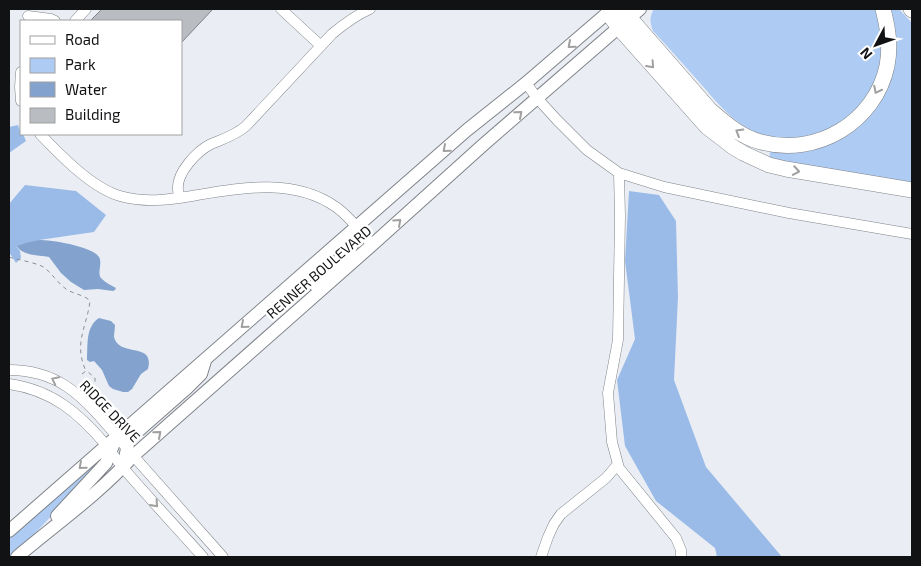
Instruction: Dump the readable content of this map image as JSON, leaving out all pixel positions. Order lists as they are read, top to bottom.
{
  "streets": {
    "main road": ["RENNER BOULEVARD"],
    "street": ["RIDGE DRIVE"]
  },
  "crossings": [
    ["RENNER BOULEVARD", "RIDGE DRIVE"]
  ],
  "legend": [
    "Road",
    "Park",
    "Water",
    "Building"
  ],
  "north": "bottom left"
}
